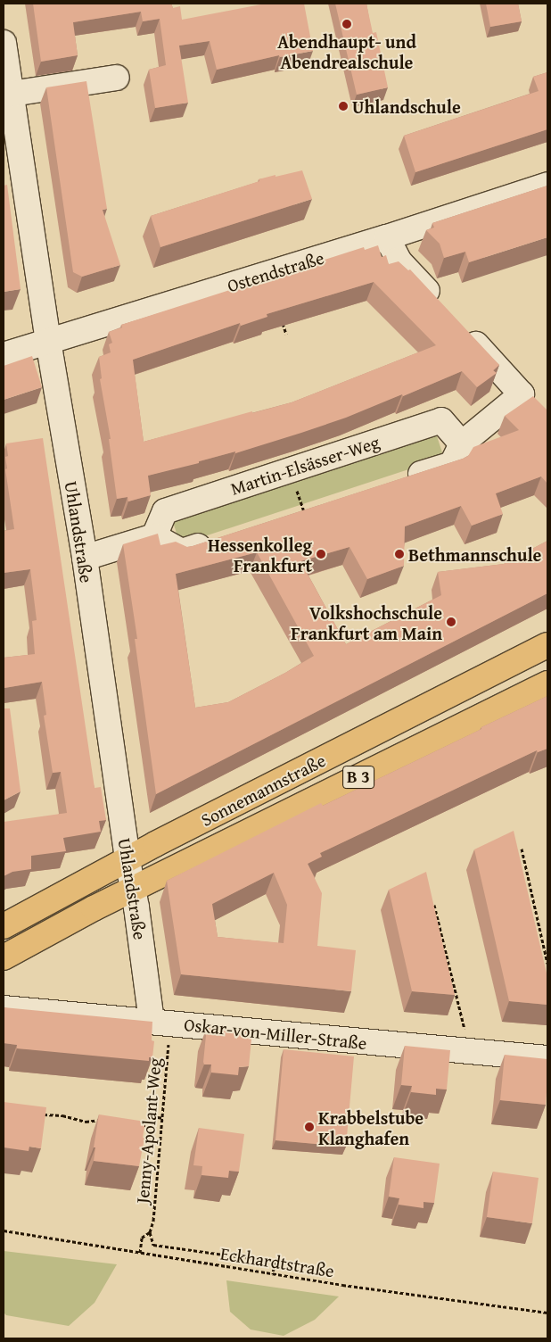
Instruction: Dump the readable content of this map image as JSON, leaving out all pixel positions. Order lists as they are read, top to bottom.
{
  "streets": {
    "main road": ["B 3", "Sonnemannstraße"],
    "street": [
      "Ostendstraße",
      "Martin-Elsässer-Weg",
      "Uhlandstraße",
      "Oskar-von-Miller-Straße"
    ],
    "path": ["Jenny-Apolant-Weg", "Eckhardtstraße"]
  },
  "crossings": [
    ["Ostendstraße", "Uhlandstraße"],
    ["Uhlandstraße", "Sonnemannstraße"],
    ["Uhlandstraße", "Oskar-von-Miller-Straße"],
    ["Uhlandstraße", "Jenny-Apolant-Weg"],
    ["Oskar-von-Miller-Straße", "Jenny-Apolant-Weg"]
  ],
  "places": [
    "Abendhaupt- und Abendrealschule",
    "Uhlandschule",
    "Hessenkolleg Frankfurt",
    "Bethmannschule",
    "Volkshochschule Frankfurt am Main",
    "Krabbelstube Klanghafen"
  ]
}
